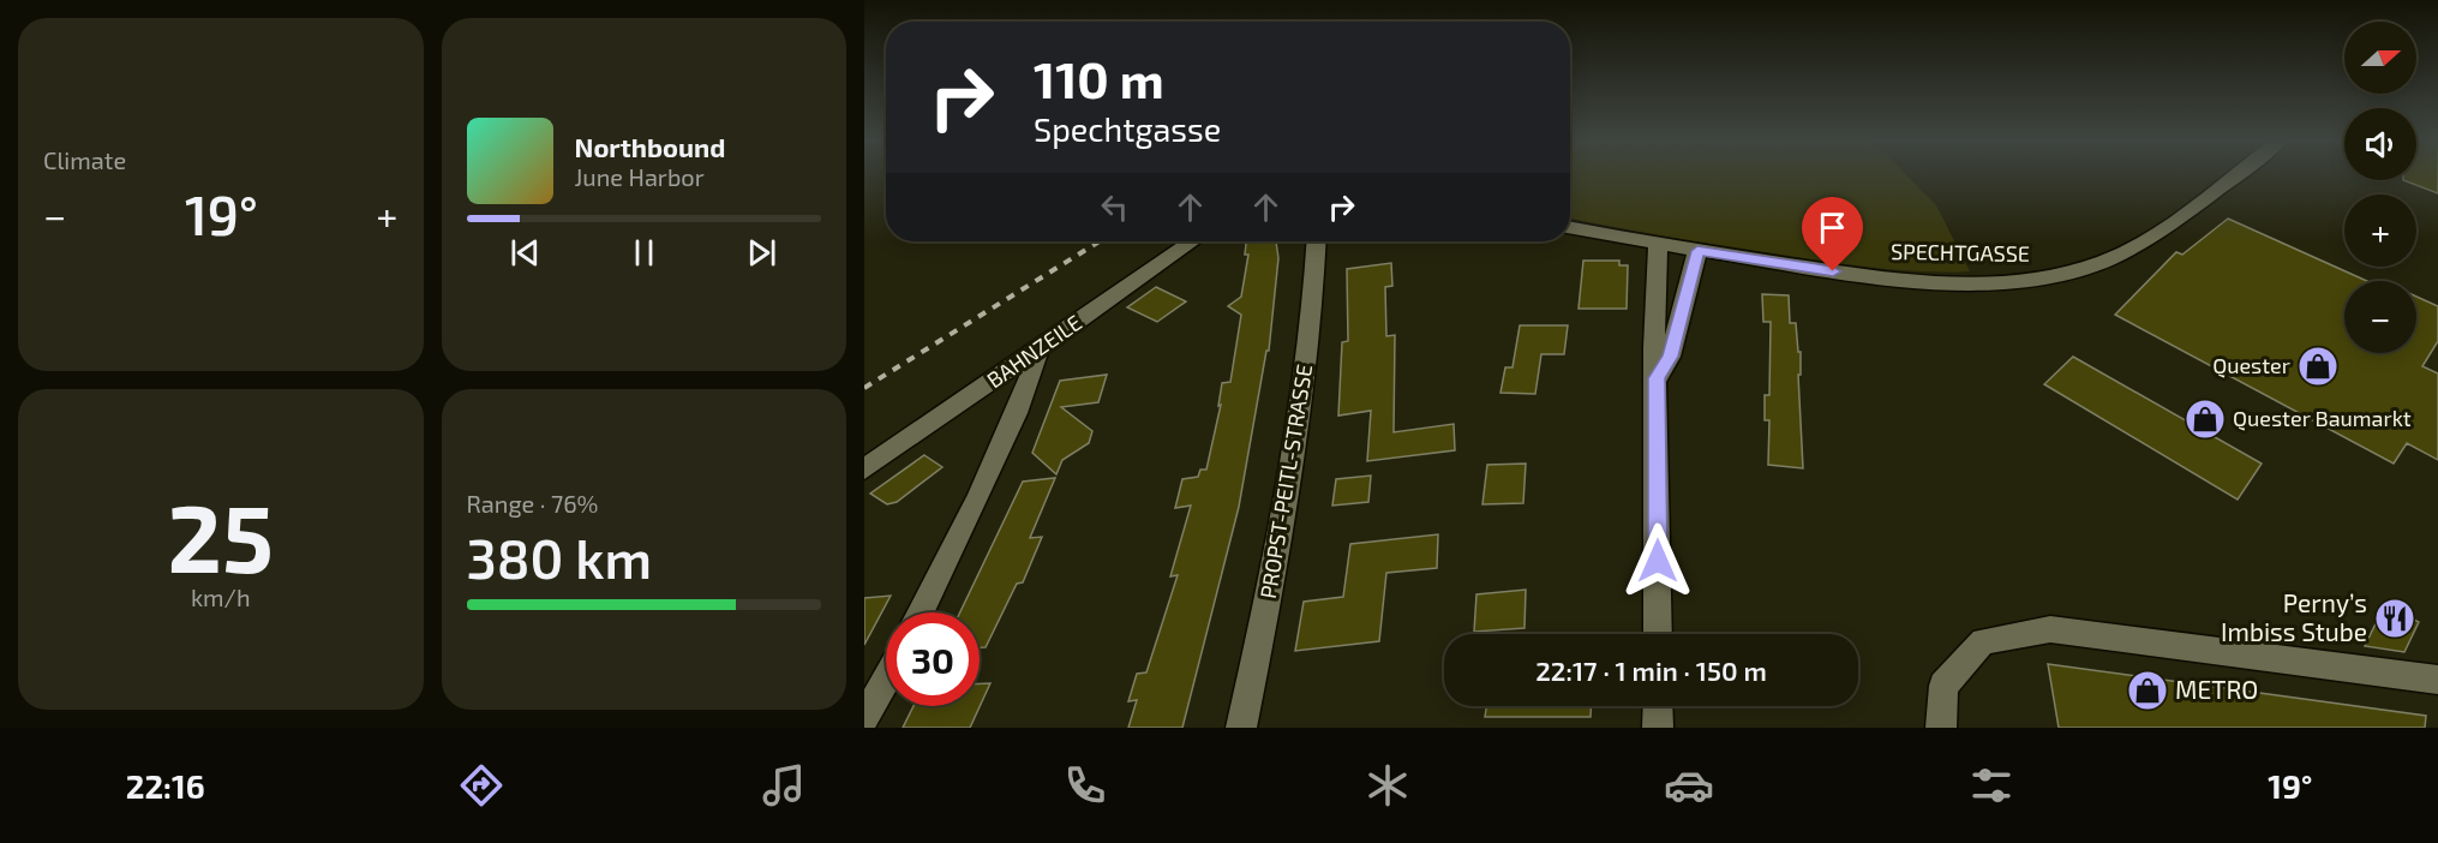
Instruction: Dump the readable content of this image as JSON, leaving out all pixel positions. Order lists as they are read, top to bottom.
{
  "streets": {
    "street": ["SPECHTGASSE", "BAHNZEILE", "PROPST-PEITL-STRASSE"]
  },
  "places": {
    "shop": ["Quester", "Quester Baumarkt", "METRO"],
    "restaurant": ["Perny’s Imbiss Stube"]
  },
  "north": "right",
  "page": {
    "tile": [
      "Climate",
      ["25", "km/h"],
      ["Range · 76%", "380 km"]
    ],
    "map_buttons": ["+", "−"],
    "turn": ["110 m", "Spechtgasse"],
    "song": ["Northbound", "June Harbor"],
    "heat": ["−", "19°", "+"],
    "limit": "30",
    "trip": "22:17 · 1 min · 150 m",
    "tabs": ["22:16", "19°"]
  }
}
